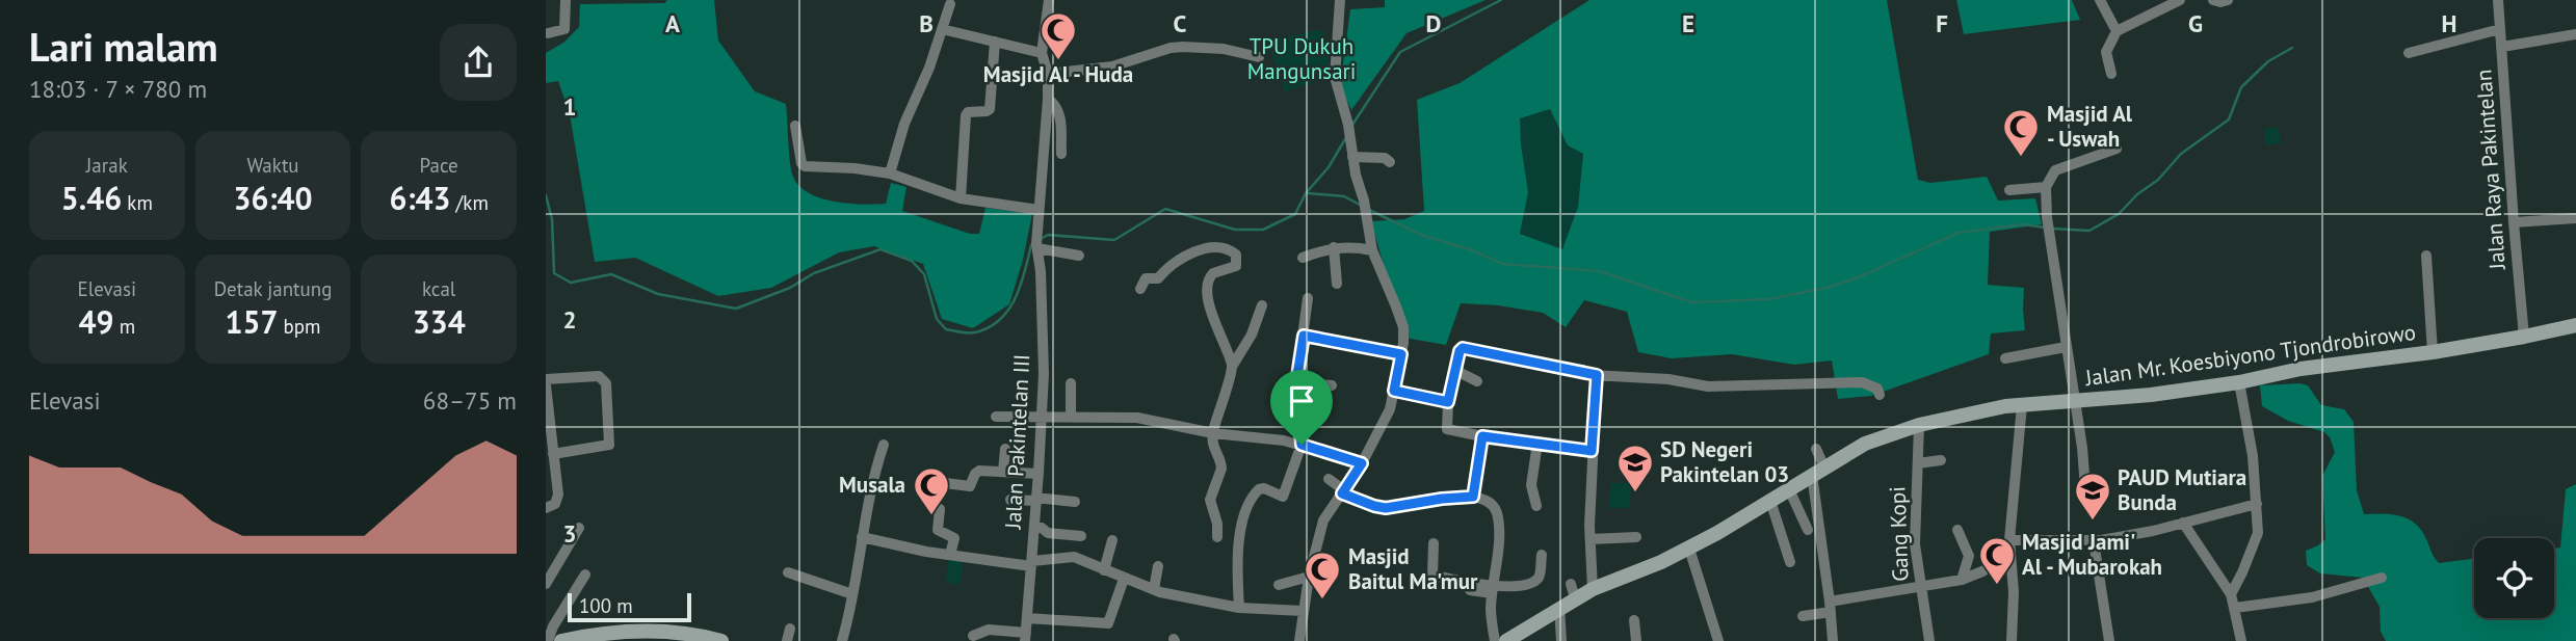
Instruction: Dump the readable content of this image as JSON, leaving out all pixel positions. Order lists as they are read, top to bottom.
{
  "streets": {
    "main road": ["Jalan Mr. Koesbiyono Tjondrobirowo"],
    "street": ["Jalan Raya Pakintelan", "Jalan Pakintelan III", "Gang Kopi"]
  },
  "crossings": [
    ["Jalan Raya Pakintelan", "Jalan Mr. Koesbiyono Tjondrobirowo"],
    ["Jalan Mr. Koesbiyono Tjondrobirowo", "Gang Kopi"]
  ],
  "parks": ["TPU Dukuh Mangunsari"],
  "places": {
    "mosque": [
      "Masjid Al - Huda",
      "Masjid Al - Uswah",
      "Musala",
      "Masjid Jami' Al - Mubarokah",
      "Masjid Baitul Ma'mur"
    ],
    "school or university": ["SD Negeri Pakintelan 03", "PAUD Mutiara Bunda"]
  },
  "scale_bar": "100 m",
  "page": {
    "heading": ["Lari malam", "18:03 · 7 × 780 m"],
    "stats": [
      ["Jarak", "5.46 km"],
      ["Waktu", "36:40"],
      ["Pace", "6:43 /km"],
      ["Elevasi", "49 m"],
      ["Detak jantung", "157 bpm"],
      ["kcal", "334"]
    ],
    "chart": ["Elevasi", "68–75 m"],
    "scale": "100 m"
  },
  "grid": {
    "columns": [
      "A",
      "B",
      "C",
      "D",
      "E",
      "F",
      "G",
      "H"
    ],
    "rows": ["1", "2", "3"]
  }
}
